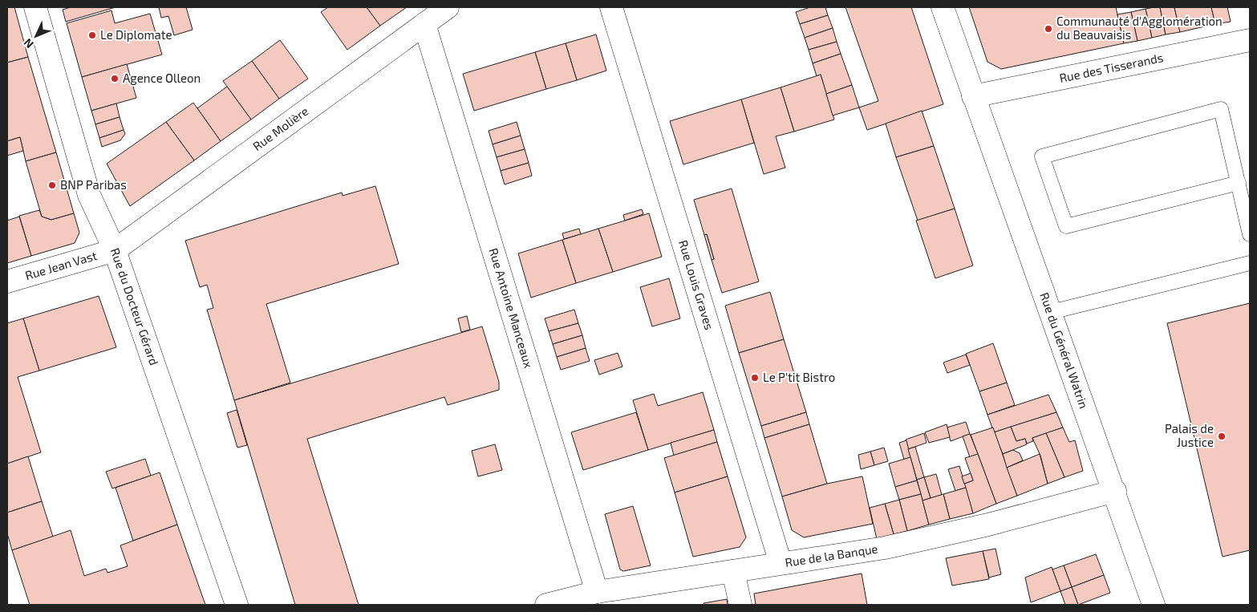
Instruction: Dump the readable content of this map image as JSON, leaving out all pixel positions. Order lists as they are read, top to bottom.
{
  "streets": {
    "street": [
      "Rue des Tisserands",
      "Rue Molière",
      "Rue Jean Vast",
      "Rue Louis Graves",
      "Rue du Docteur Gérard",
      "Rue Antoine Manceaux",
      "Rue du Général Watrin",
      "Rue de la Banque"
    ]
  },
  "crossings": [
    ["Rue des Tisserands", "Rue du Général Watrin"],
    ["Rue Molière", "Rue Jean Vast"],
    ["Rue Molière", "Rue du Docteur Gérard"],
    ["Rue Molière", "Rue Antoine Manceaux"],
    ["Rue Jean Vast", "Rue du Docteur Gérard"],
    ["Rue Louis Graves", "Rue de la Banque"],
    ["Rue Antoine Manceaux", "Rue de la Banque"],
    ["Rue du Général Watrin", "Rue de la Banque"]
  ],
  "places": [
    "Communauté d'Agglomération du Beauvaisis",
    "Le Diplomate",
    "Agence Olleon",
    "BNP Paribas",
    "Le P'tit Bistro",
    "Palais de Justice"
  ],
  "north": "bottom left"
}
